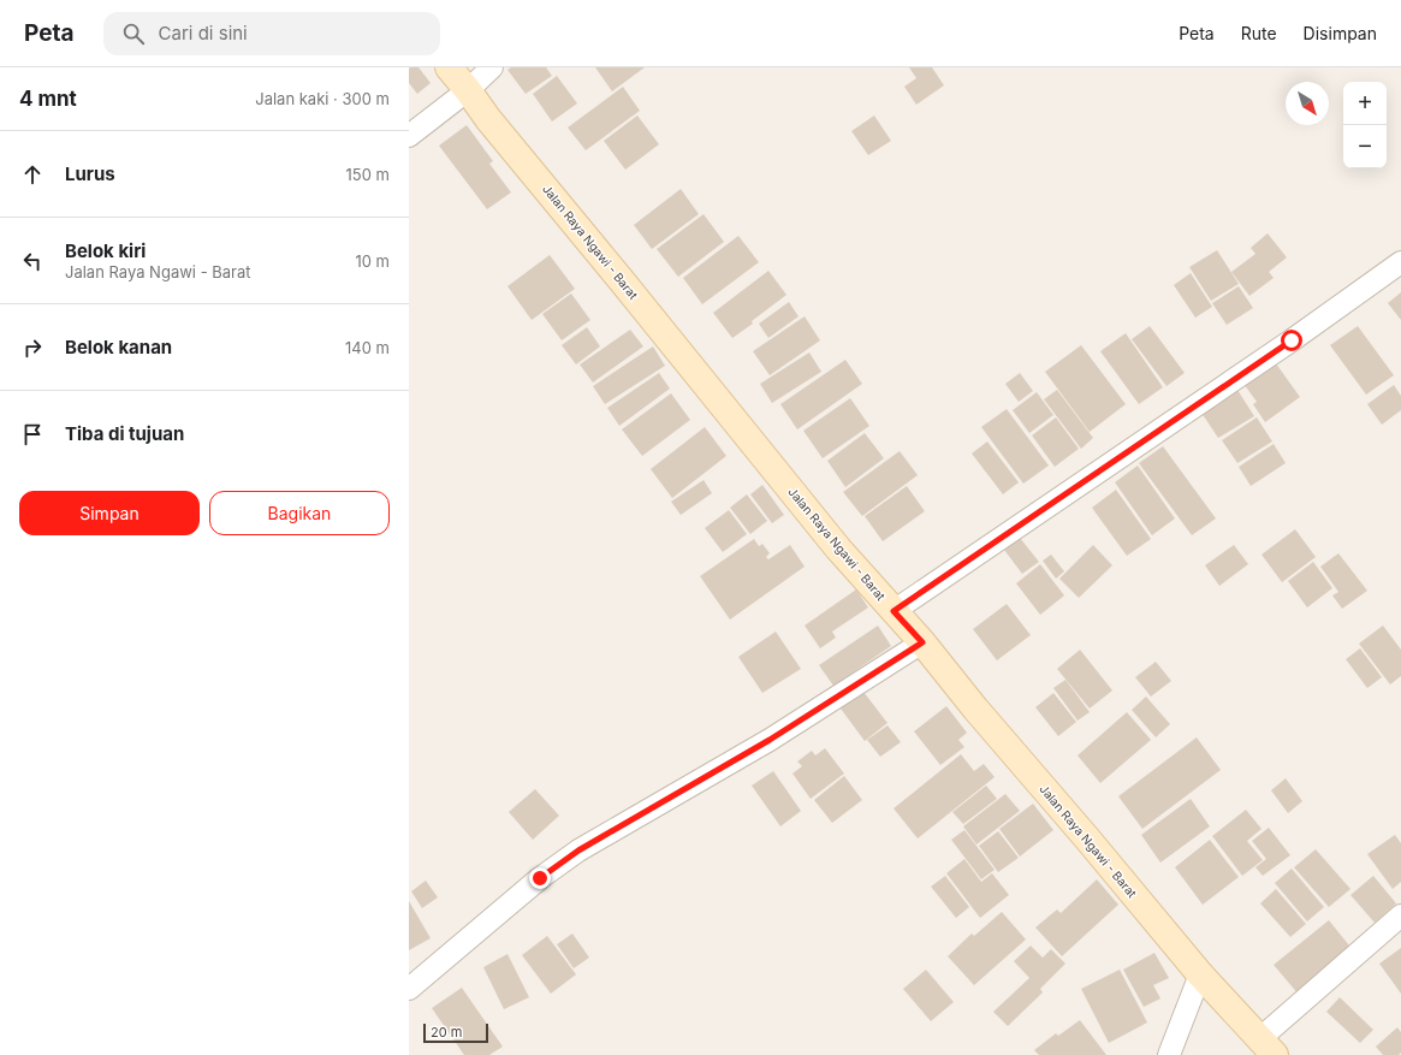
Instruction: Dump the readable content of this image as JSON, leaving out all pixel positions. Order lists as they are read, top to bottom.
{
  "streets": {
    "main road": ["Jalan Raya Ngawi - Barat"]
  },
  "scale_bar": "20 m",
  "north": "bottom right",
  "page": {
    "header": "Peta",
    "search": "Cari di sini",
    "nav": ["Peta", "Rute", "Disimpan"],
    "heading": ["4 mnt", "Jalan kaki · 300 m"],
    "map_buttons": ["+", "−"],
    "list": [
      ["Lurus", "150 m"],
      ["Belok kiri", "Jalan Raya Ngawi - Barat", "10 m"],
      ["Belok kanan", "140 m"],
      "Tiba di tujuan"
    ],
    "buttons": ["Simpan", "Bagikan"],
    "scale": "20 m"
  }
}
